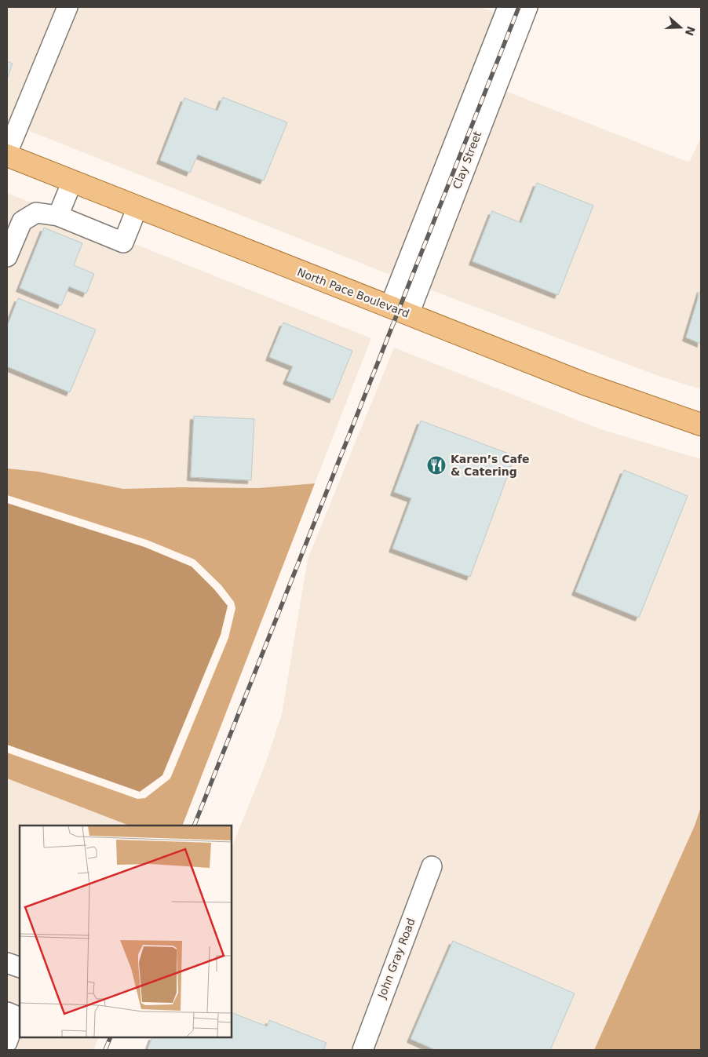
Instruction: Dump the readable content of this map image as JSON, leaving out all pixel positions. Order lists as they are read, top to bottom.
{
  "streets": {
    "main road": ["North Pace Boulevard"],
    "street": ["Clay Street", "John Gray Road"]
  },
  "crossings": [
    ["Clay Street", "North Pace Boulevard"]
  ],
  "places": {
    "restaurant": ["Karen’s Cafe & Catering"]
  },
  "north": "right"
}
